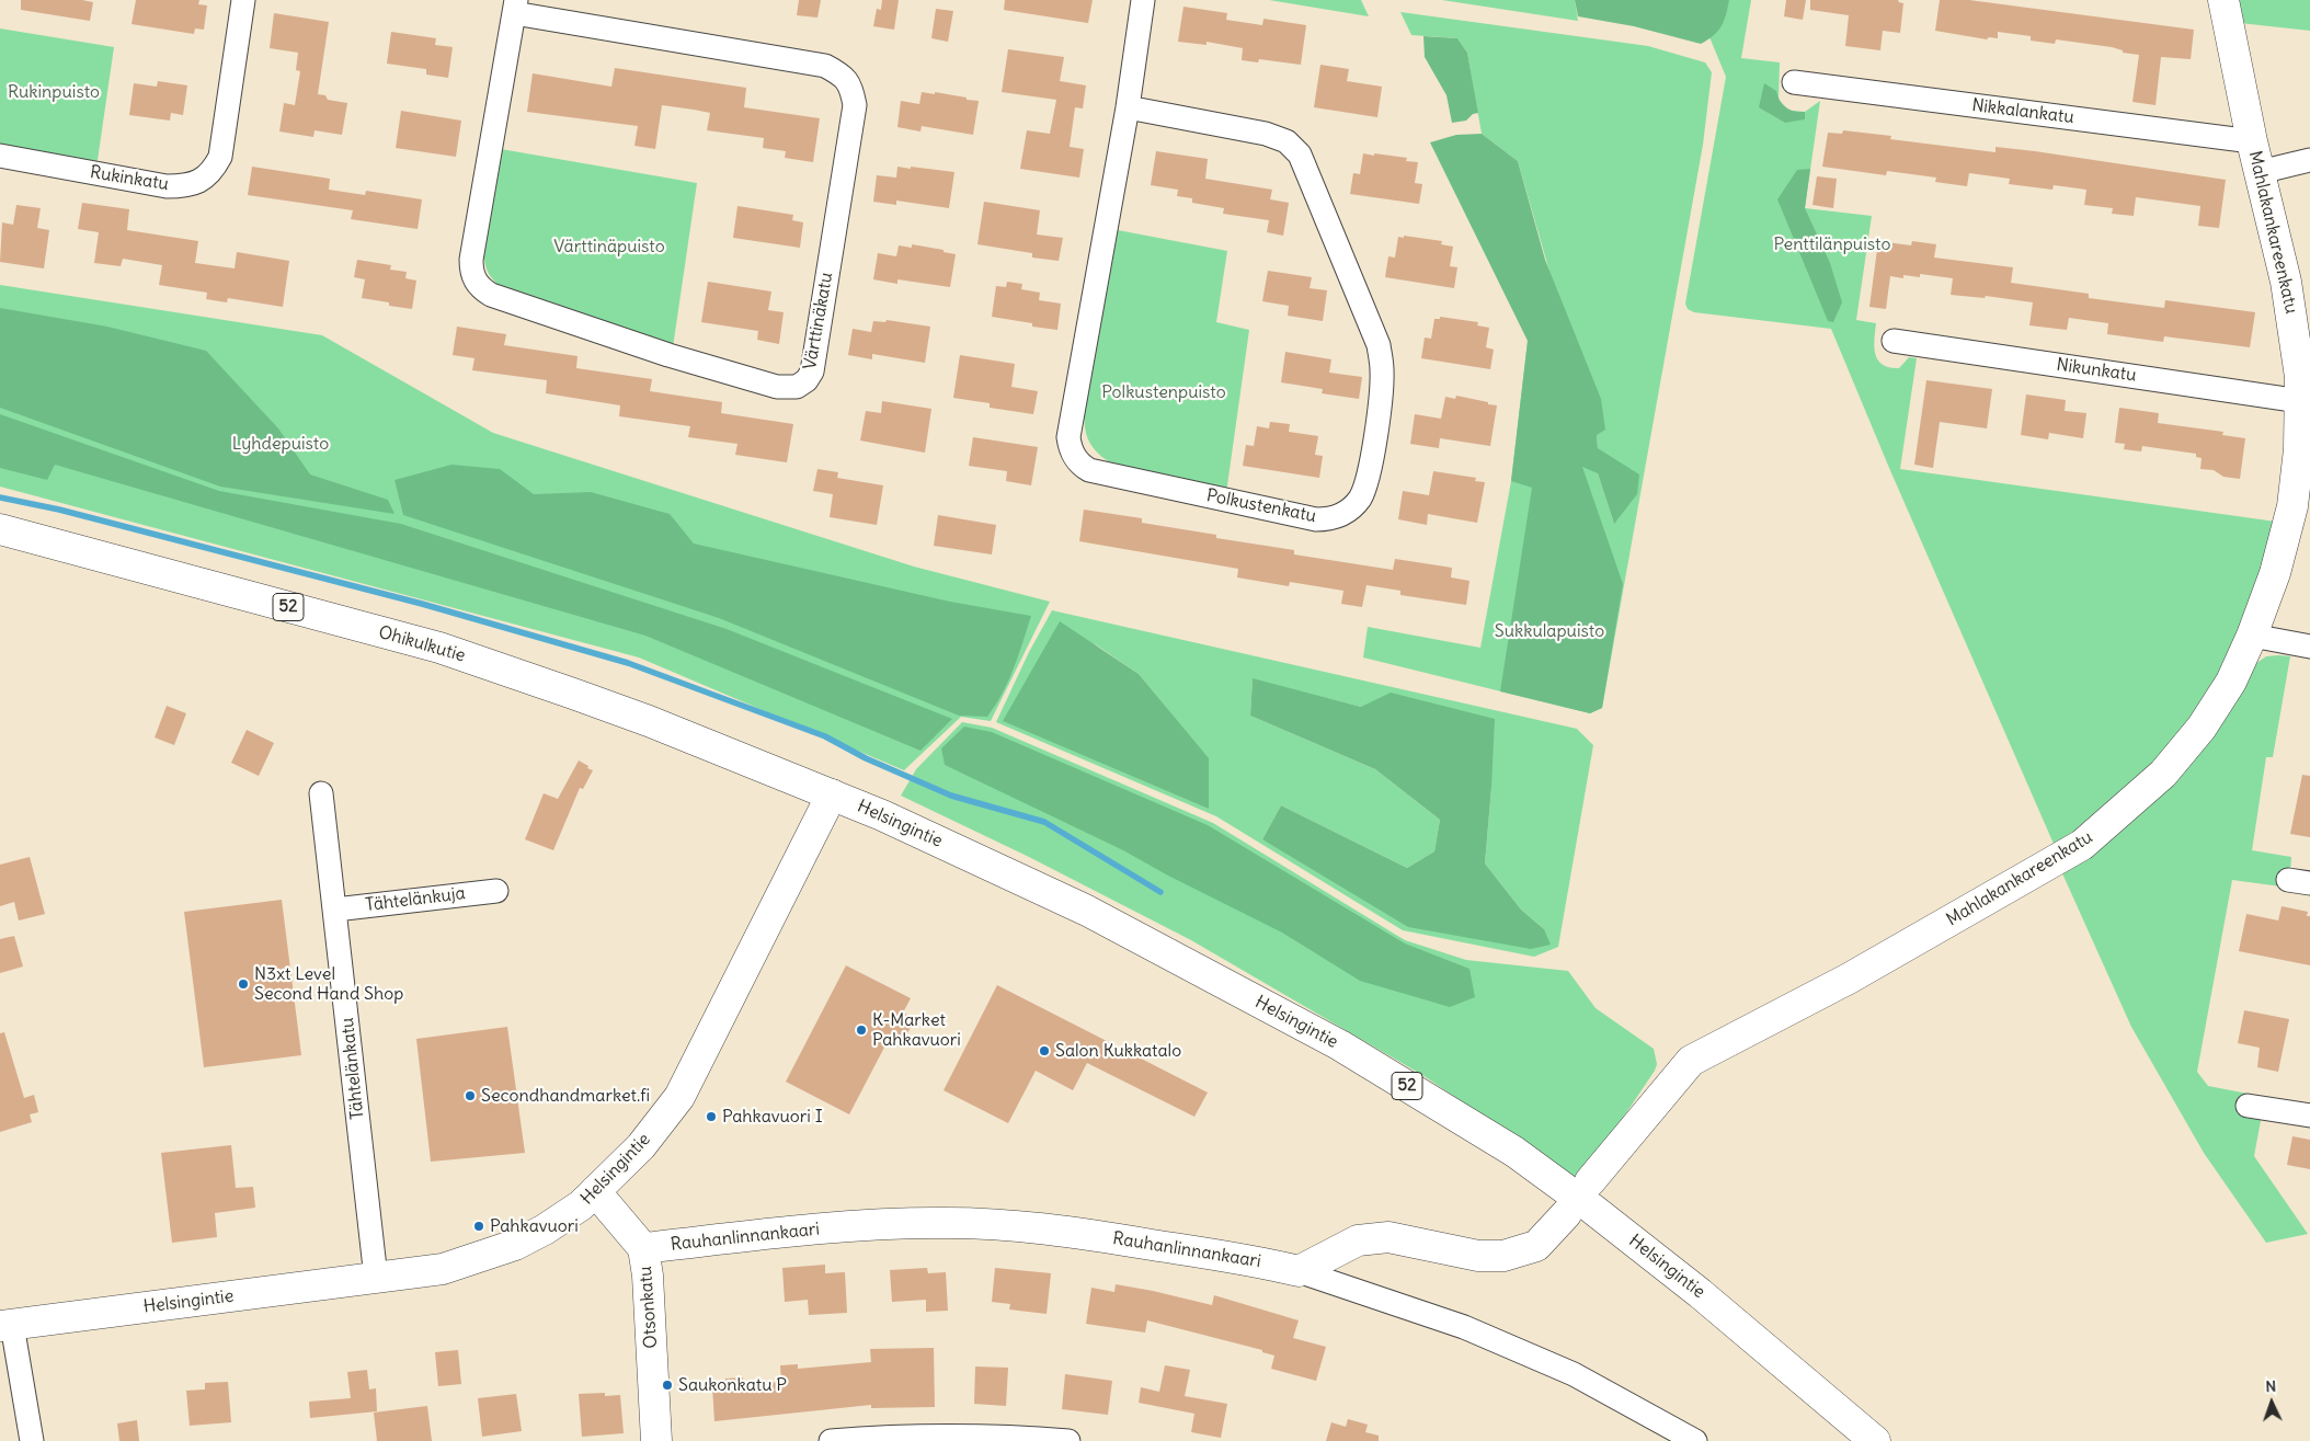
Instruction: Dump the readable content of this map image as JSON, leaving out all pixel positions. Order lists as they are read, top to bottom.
{
  "streets": {
    "main road": [
      "Mahlakankareenkatu",
      "52",
      "Ohikulkutie",
      "Helsingintie",
      "Rauhanlinnankaari",
      "Otsonkatu"
    ],
    "street": [
      "Nikkalankatu",
      "Rukinkatu",
      "Värttinäkatu",
      "Nikunkatu",
      "Polkustenkatu",
      "Tähtelänkuja",
      "Tähtelänkatu"
    ]
  },
  "crossings": [
    ["Nikkalankatu", "Mahlakankareenkatu"],
    ["Mahlakankareenkatu", "Nikunkatu"],
    ["Ohikulkutie", "Helsingintie"],
    ["Helsingintie", "Tähtelänkatu"],
    ["Helsingintie", "Otsonkatu"],
    ["Tähtelänkuja", "Tähtelänkatu"],
    ["Rauhanlinnankaari", "Otsonkatu"]
  ],
  "parks": [
    "Rukinpuisto",
    "Penttilänpuisto",
    "Värttinäpuisto",
    "Polkustenpuisto",
    "Lyhdepuisto",
    "Sukkulapuisto"
  ],
  "places": [
    "N3xt Level Second Hand Shop",
    "K-Market Pahkavuori",
    "Salon Kukkatalo",
    "Secondhandmarket.fi",
    "Pahkavuori I",
    "Pahkavuori",
    "Saukonkatu P"
  ],
  "north": "top"
}
